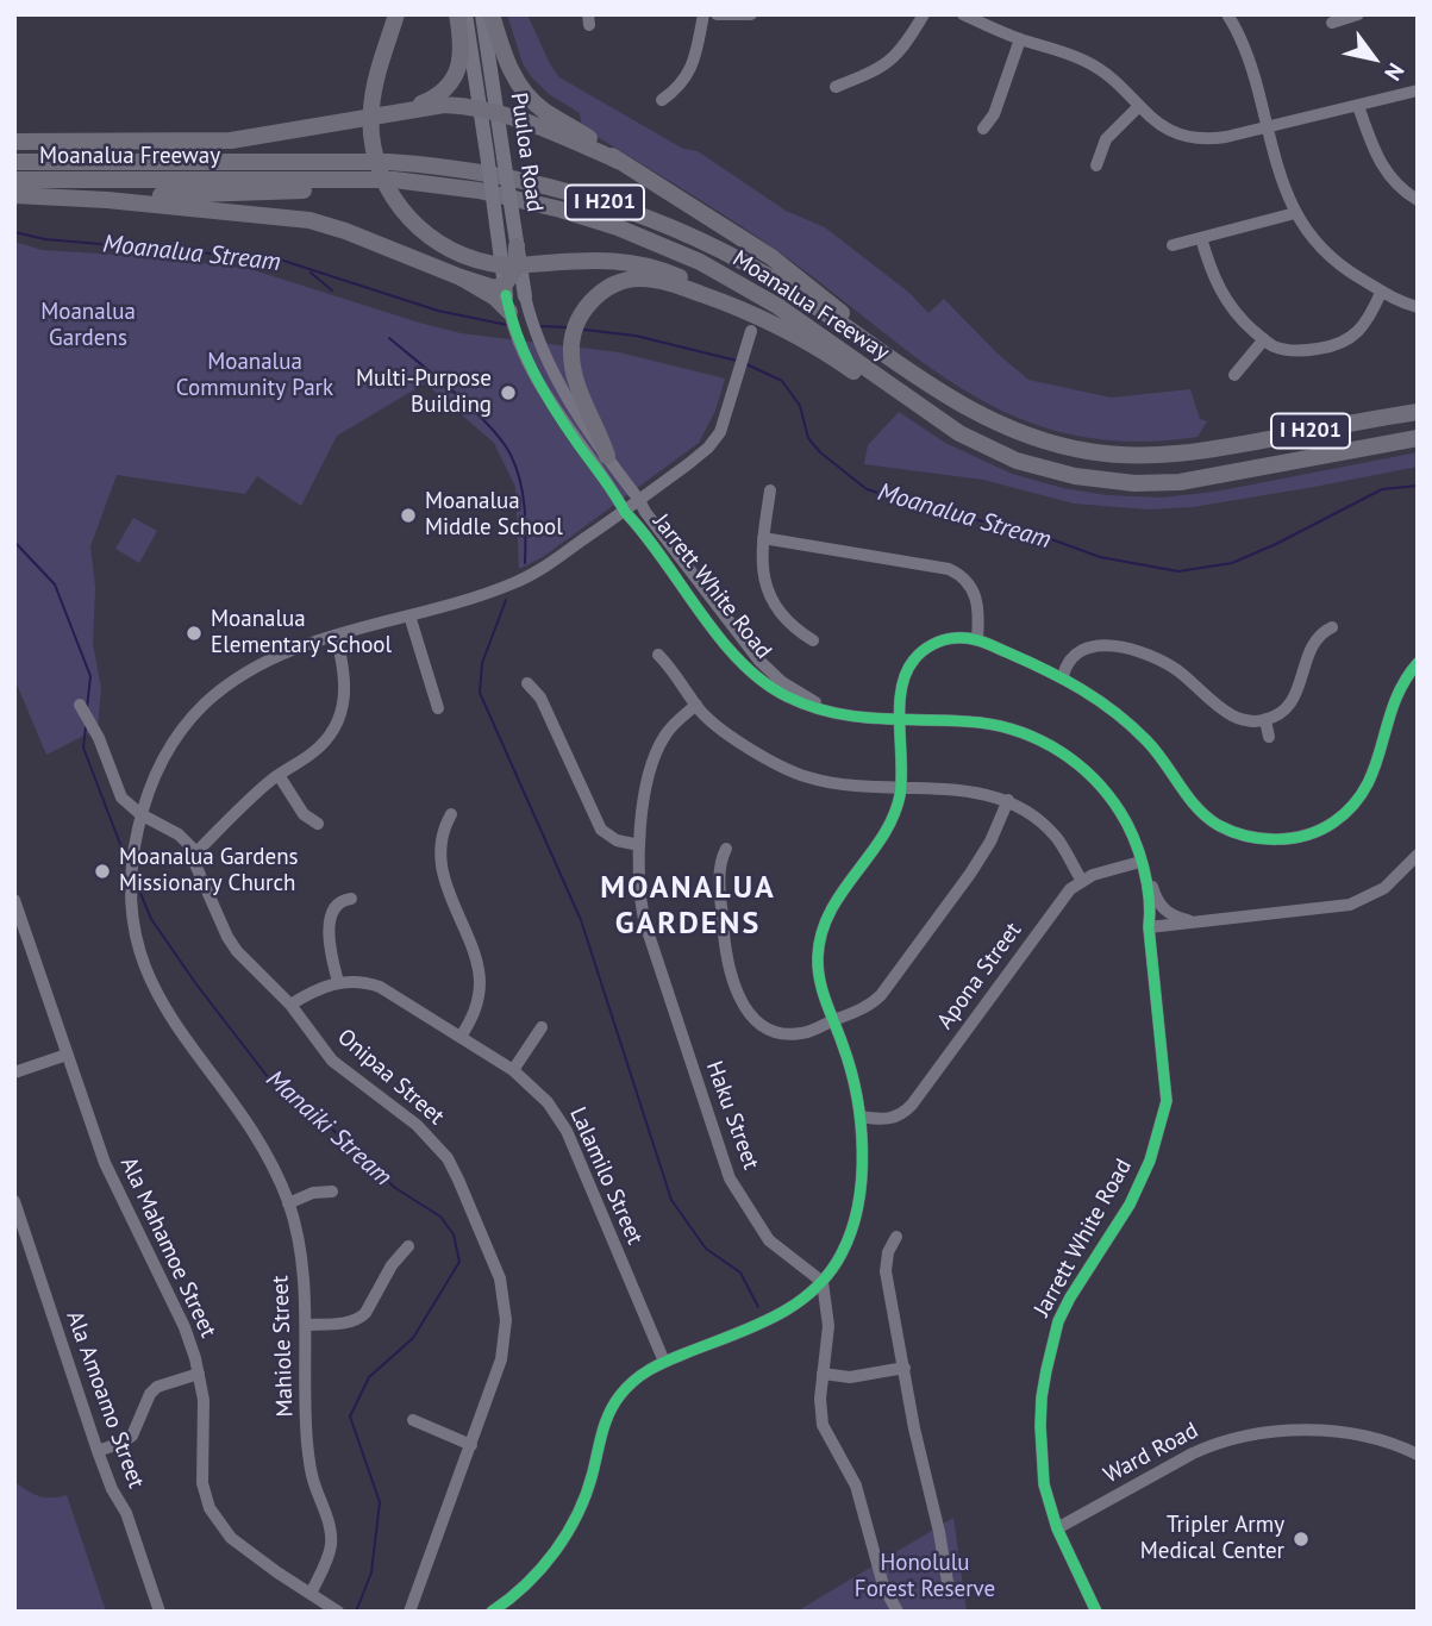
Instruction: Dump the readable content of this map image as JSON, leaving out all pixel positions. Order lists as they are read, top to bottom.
{
  "streets": {
    "highway": ["Moanalua Freeway", "I H201"],
    "main road": ["Puuloa Road", "Jarrett White Road"],
    "street": [
      "Apona Street",
      "Onipaa Street",
      "Haku Street",
      "Lalamilo Street",
      "Ala Mahamoe Street",
      "Mahiole Street",
      "Ala Amoamo Street",
      "Ward Road"
    ]
  },
  "crossings": [
    ["Puuloa Road", "Jarrett White Road"],
    ["Jarrett White Road", "Apona Street"],
    ["Jarrett White Road", "Mahiole Street"],
    ["Jarrett White Road", "Ward Road"],
    ["Ala Mahamoe Street", "Mahiole Street"]
  ],
  "districts": ["MOANALUA GARDENS"],
  "water": ["Moanalua Stream", "Manaiki Stream"],
  "parks": ["Moanalua Gardens", "Moanalua Community Park", "Honolulu Forest Reserve"],
  "places": [
    "Multi-Purpose Building",
    "Moanalua Middle School",
    "Moanalua Elementary School",
    "Moanalua Gardens Missionary Church",
    "Tripler Army Medical Center"
  ],
  "north": "bottom right"
}
